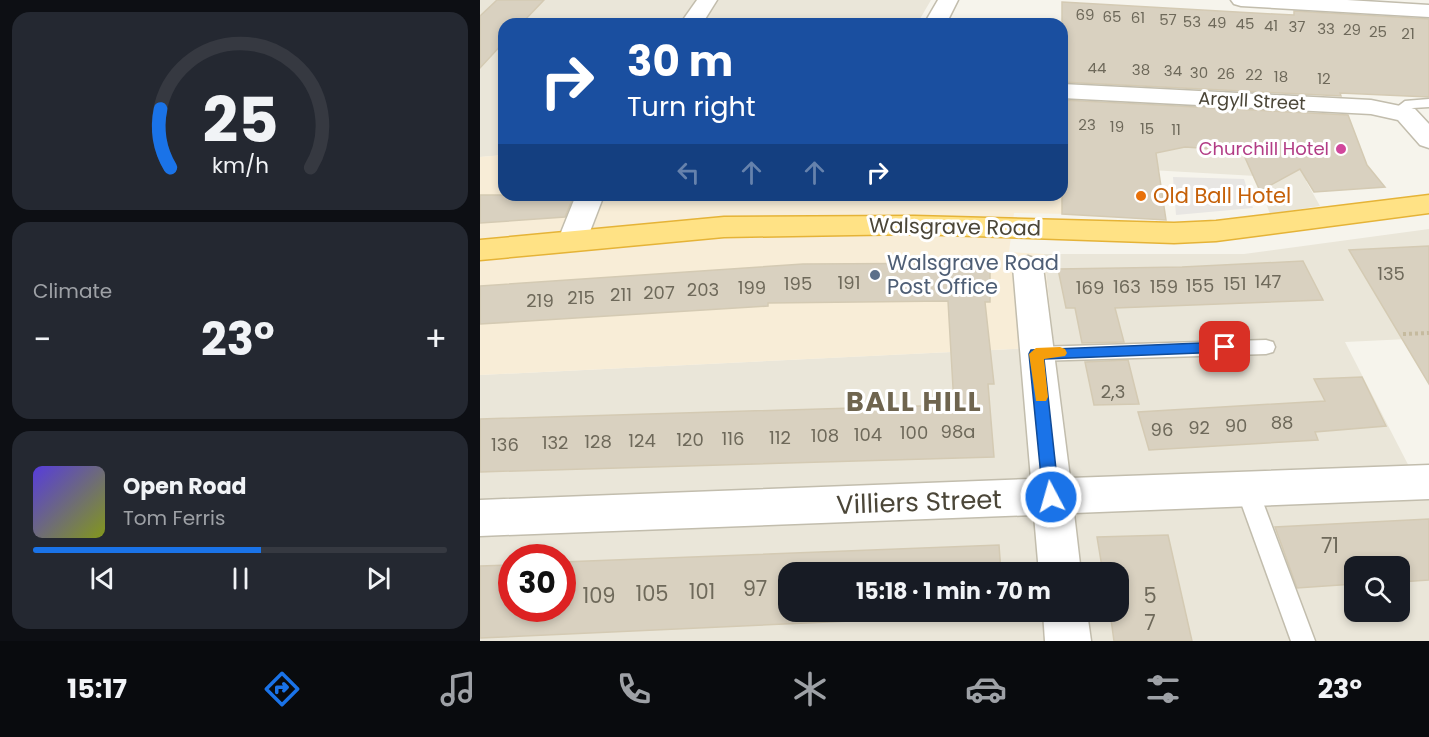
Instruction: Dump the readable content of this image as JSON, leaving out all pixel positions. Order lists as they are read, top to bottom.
{
  "streets": {
    "highway": ["Walsgrave Road"],
    "street": ["Argyll Street", "Villiers Street"]
  },
  "districts": ["BALL HILL"],
  "places": ["Churchill Hotel", "Old Ball Hotel", "Walsgrave Road Post Office"],
  "house_numbers": [
    "69",
    "65",
    "61",
    "57",
    "53",
    "49",
    "45",
    "41",
    "37",
    "33",
    "29",
    "25",
    "21",
    "44",
    "38",
    "34",
    "30",
    "26",
    "22",
    "18",
    "12",
    "23",
    "19",
    "15",
    "11",
    "135",
    "147",
    "191",
    "195",
    "151",
    "155",
    "163",
    "159",
    "199",
    "169",
    "203",
    "207",
    "211",
    "215",
    "219",
    "2,3",
    "88",
    "90",
    "92",
    "96",
    "98a",
    "100",
    "104",
    "108",
    "112",
    "116",
    "120",
    "124",
    "128",
    "132",
    "136",
    "71",
    "97",
    "101",
    "105",
    "109",
    "5",
    "7"
  ],
  "page": {
    "turn": ["30 m", "Turn right"],
    "tile": "Climate",
    "heat": ["−", "23°", "+"],
    "song": ["Open Road", "Tom Ferris"],
    "limit": "30",
    "trip": "15:18 · 1 min · 70 m",
    "tabs": ["15:17", "23°"],
    "gauge": ["25", "km/h"]
  }
}
